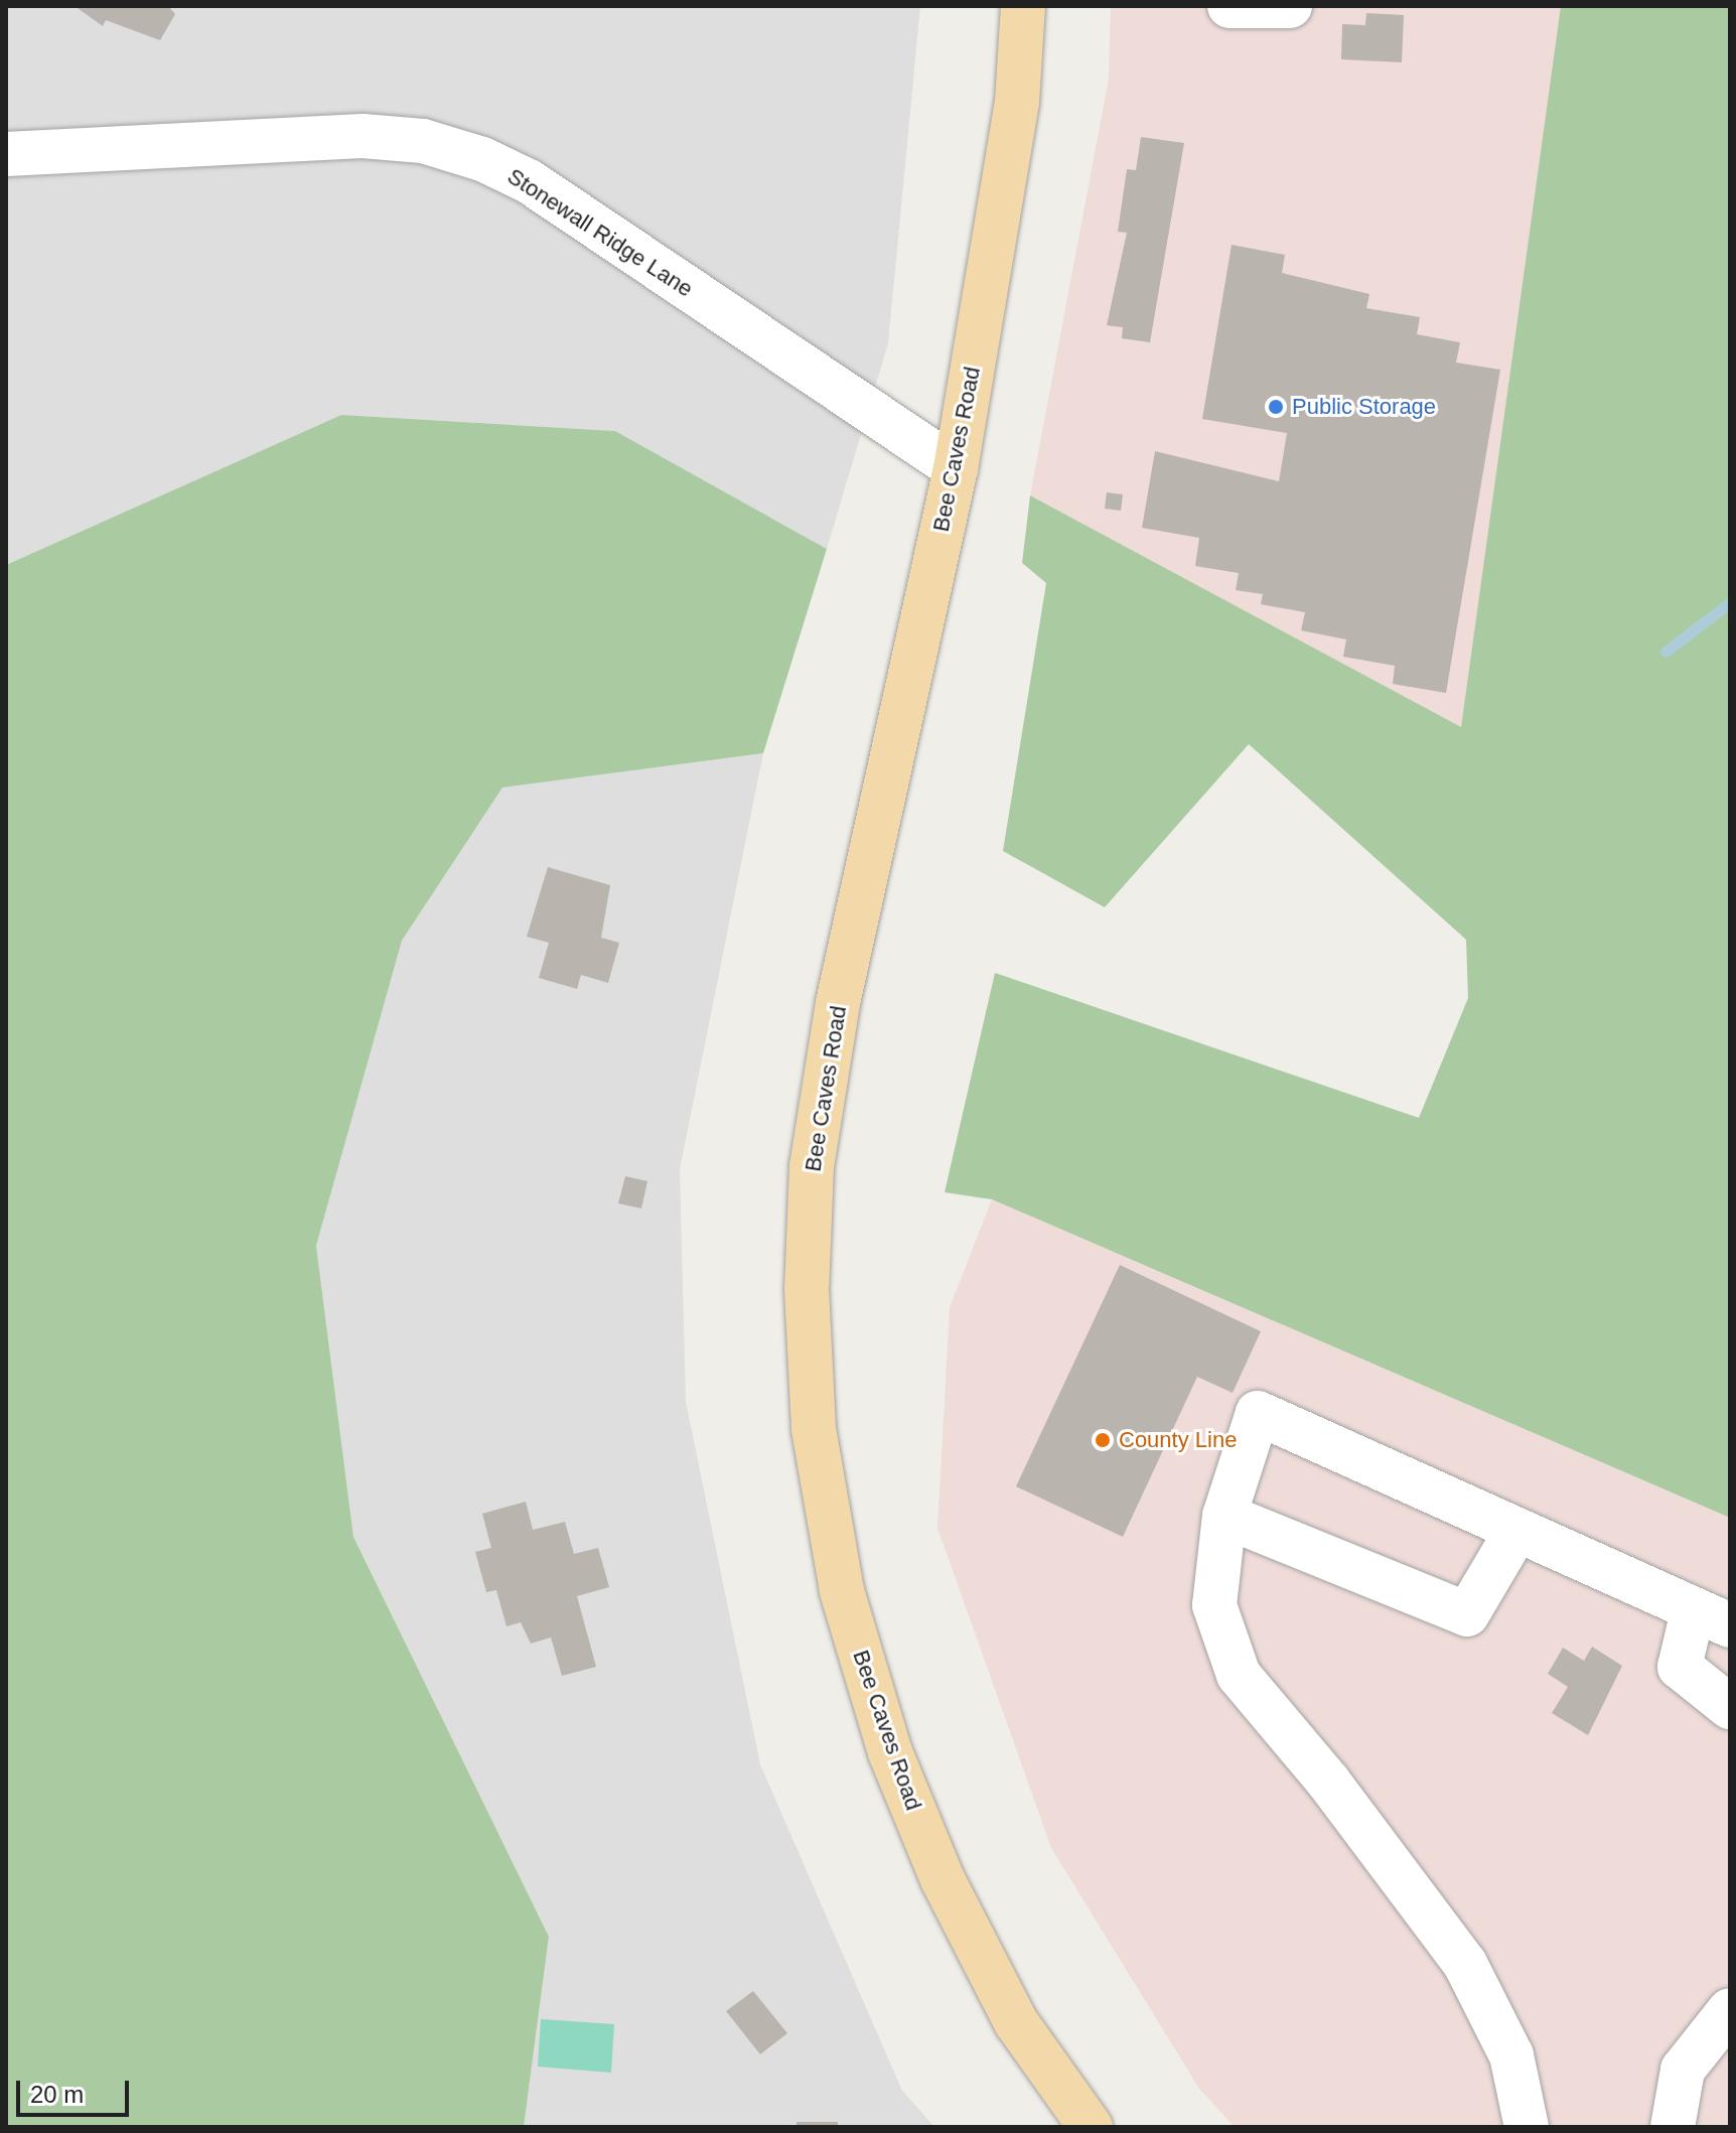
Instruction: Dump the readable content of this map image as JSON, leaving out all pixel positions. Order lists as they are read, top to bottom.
{
  "streets": {
    "main road": ["Bee Caves Road"],
    "street": ["Stonewall Ridge Lane"]
  },
  "crossings": [
    ["Stonewall Ridge Lane", "Bee Caves Road"]
  ],
  "places": ["Public Storage", "County Line"],
  "scale_bar": "20 m"
}
